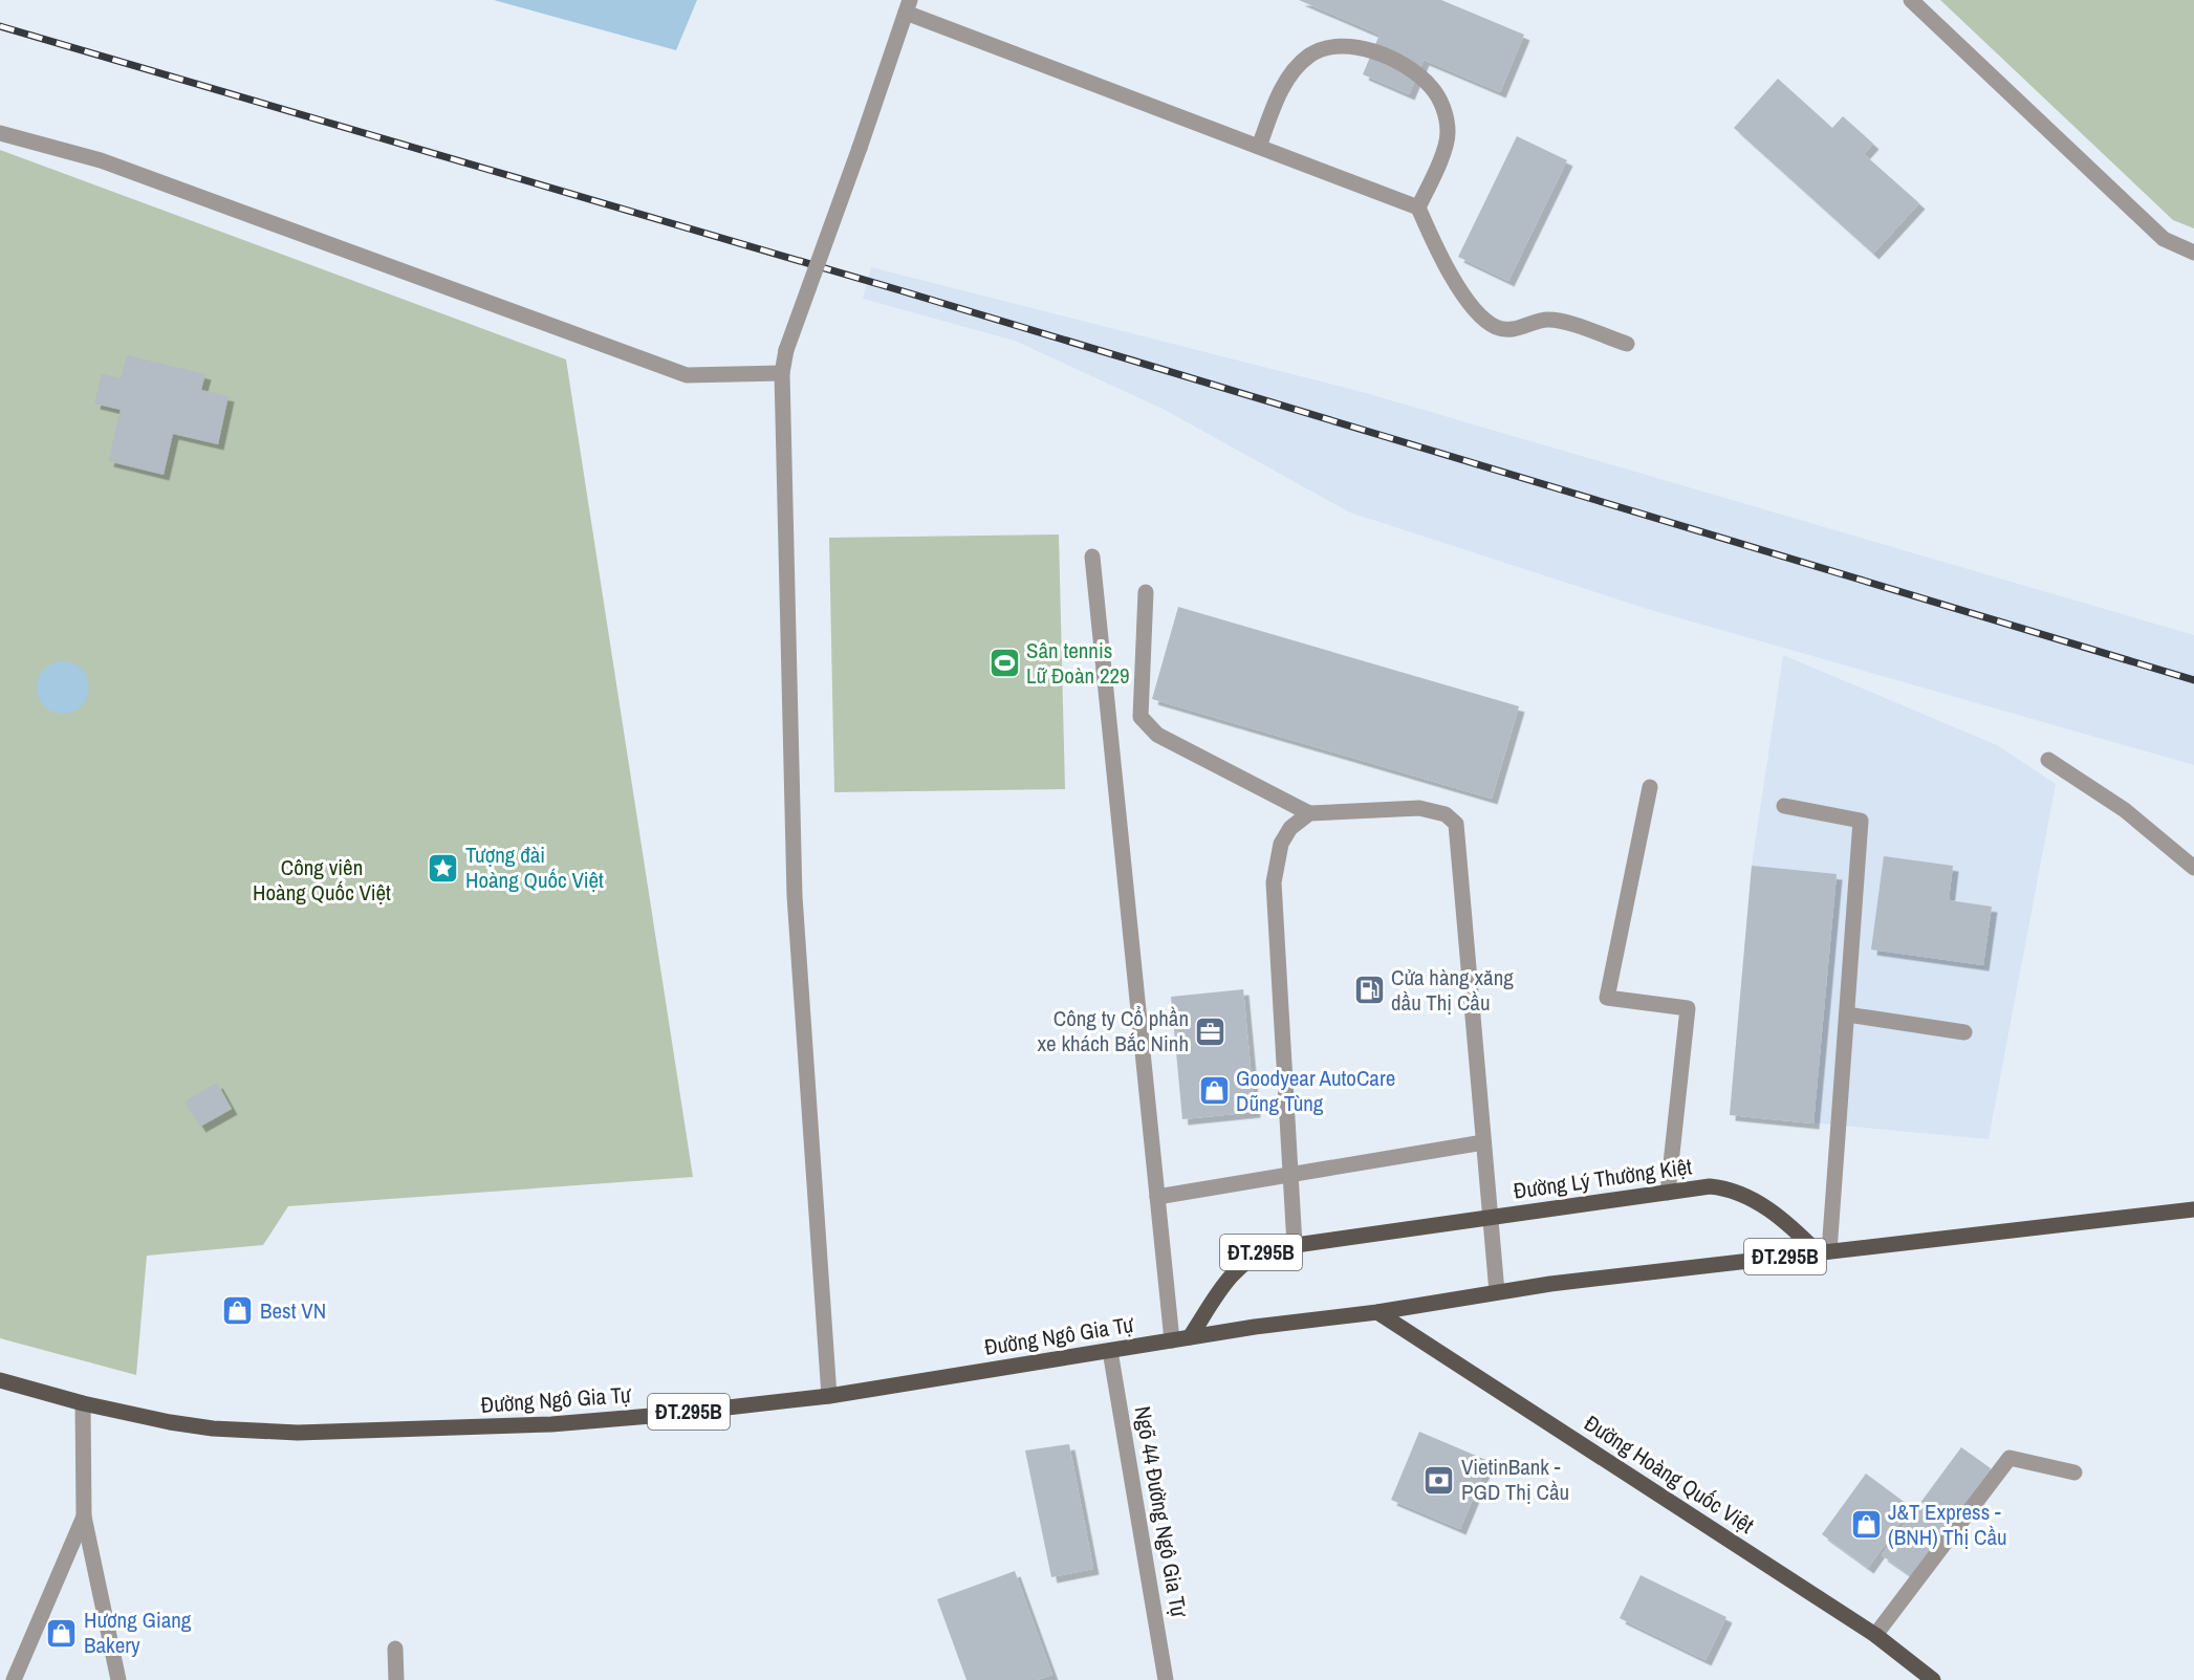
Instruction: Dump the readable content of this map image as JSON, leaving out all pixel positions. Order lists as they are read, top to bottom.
{
  "streets": {
    "main road": [
      "Đường Lý Thường Kiệt",
      "ĐT.295B",
      "Đường Ngô Gia Tự",
      "Đường Hoàng Quốc Việt"
    ],
    "street": ["Ngõ 44 Đường Ngô Gia Tự"]
  },
  "crossings": [
    ["Đường Lý Thường Kiệt", "ĐT.295B"],
    ["ĐT.295B", "Đường Ngô Gia Tự"],
    ["ĐT.295B", "Đường Hoàng Quốc Việt"],
    ["Đường Ngô Gia Tự", "Đường Hoàng Quốc Việt"],
    ["Đường Ngô Gia Tự", "Ngõ 44 Đường Ngô Gia Tự"]
  ],
  "parks": ["Công viên Hoàng Quốc Việt"],
  "places": {
    "sports": ["Sân tennis Lữ Đoàn 229"],
    "place": ["Tượng đài Hoàng Quốc Việt"],
    "fuel station": ["Cửa hàng xăng dầu Thị Cầu"],
    "office": ["Công ty Cổ phần xe khách Bắc Ninh"],
    "shop": [
      "Goodyear AutoCare Dũng Tùng",
      "Best VN",
      "J&T Express - (BNH) Thị Cầu",
      "Hương Giang Bakery"
    ],
    "bank": ["VietinBank - PGD Thị Cầu"]
  }
}
